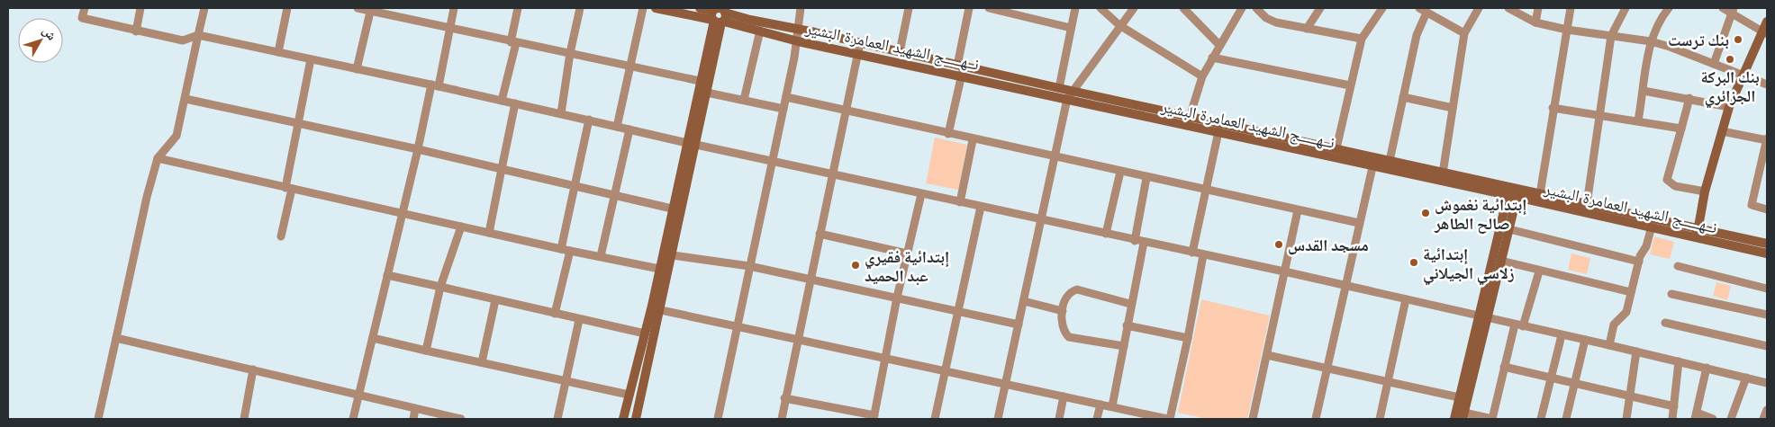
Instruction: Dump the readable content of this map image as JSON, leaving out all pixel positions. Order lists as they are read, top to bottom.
{
  "streets": {
    "main road": ["نــهـــــج الشهيد العمامرة البشير"]
  },
  "places": [
    "بنك ترست",
    "بنك البركة الجزائري",
    "إبتدائية نغموش صالح الطاهر",
    "مسجد القدس",
    "إبتدائية زلاسي الجيلاني",
    "إبتدائية فقيري عبد الحميد"
  ],
  "north": "top right"
}
